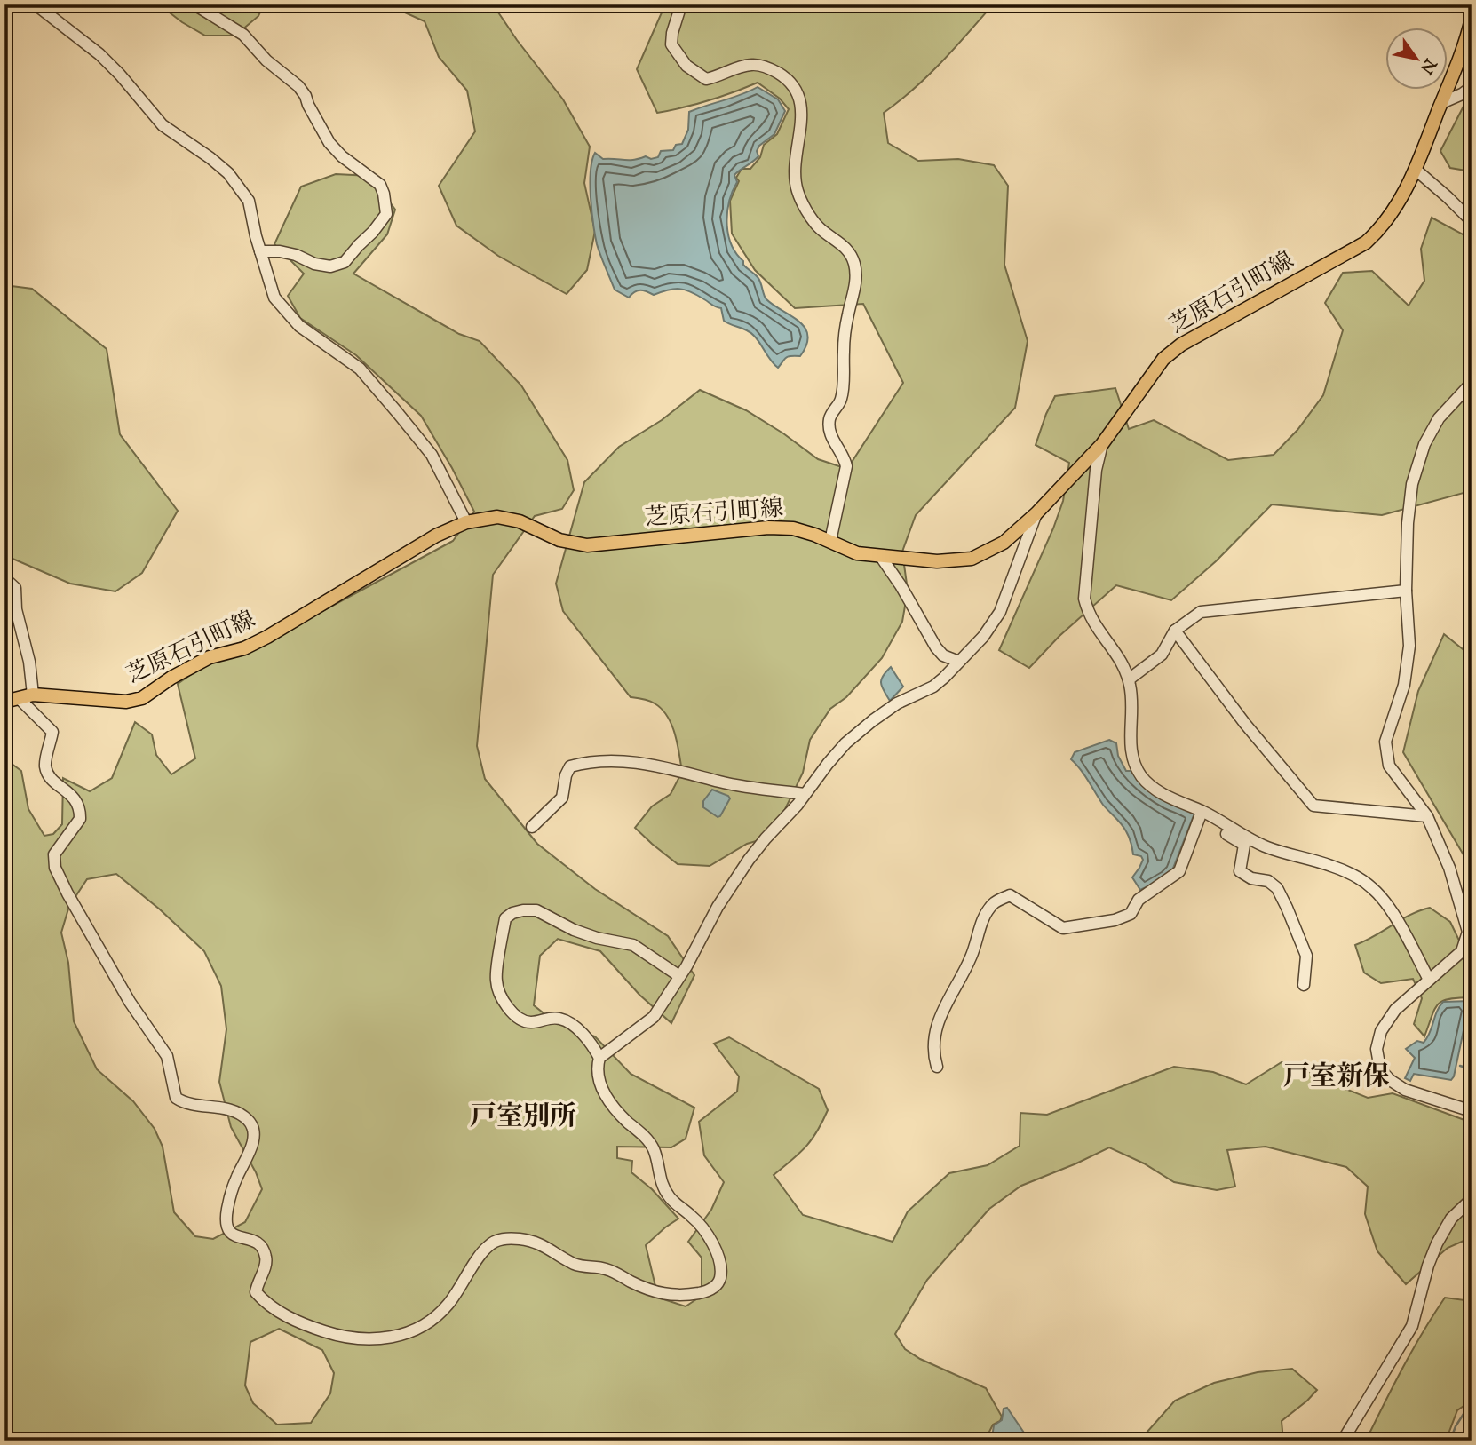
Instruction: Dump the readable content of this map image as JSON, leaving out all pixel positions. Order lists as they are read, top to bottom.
{
  "streets": {
    "main road": ["芝原石引町線"]
  },
  "districts": ["戸室新保", "戸室別所"],
  "north": "bottom right"
}
